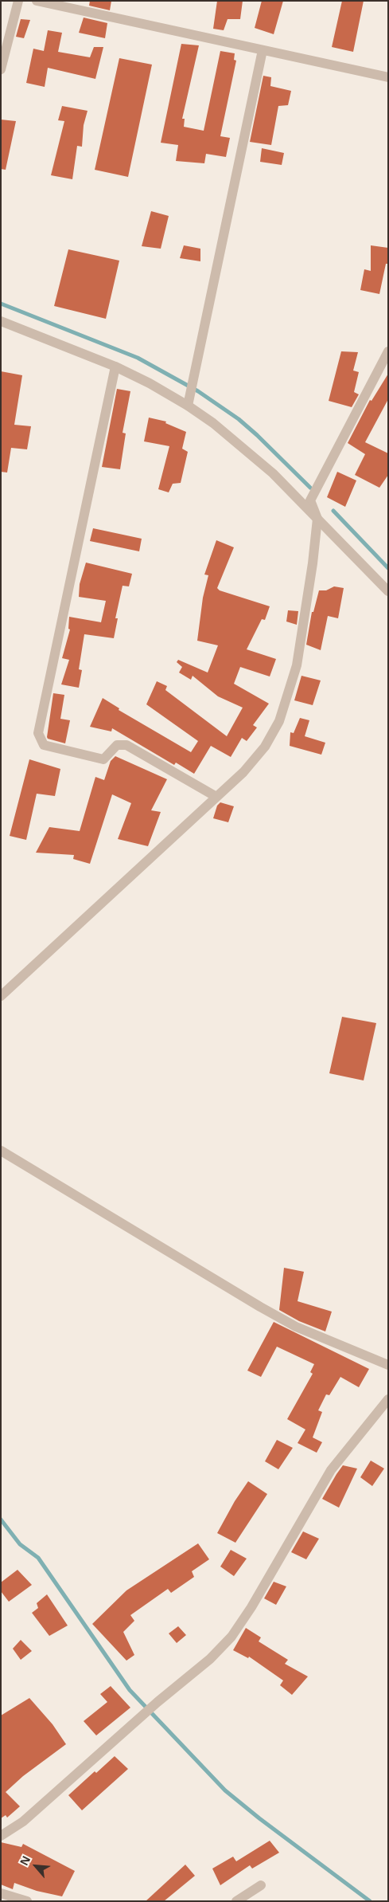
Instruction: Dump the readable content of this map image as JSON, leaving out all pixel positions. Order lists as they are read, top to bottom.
{
  "north": "top left"
}
